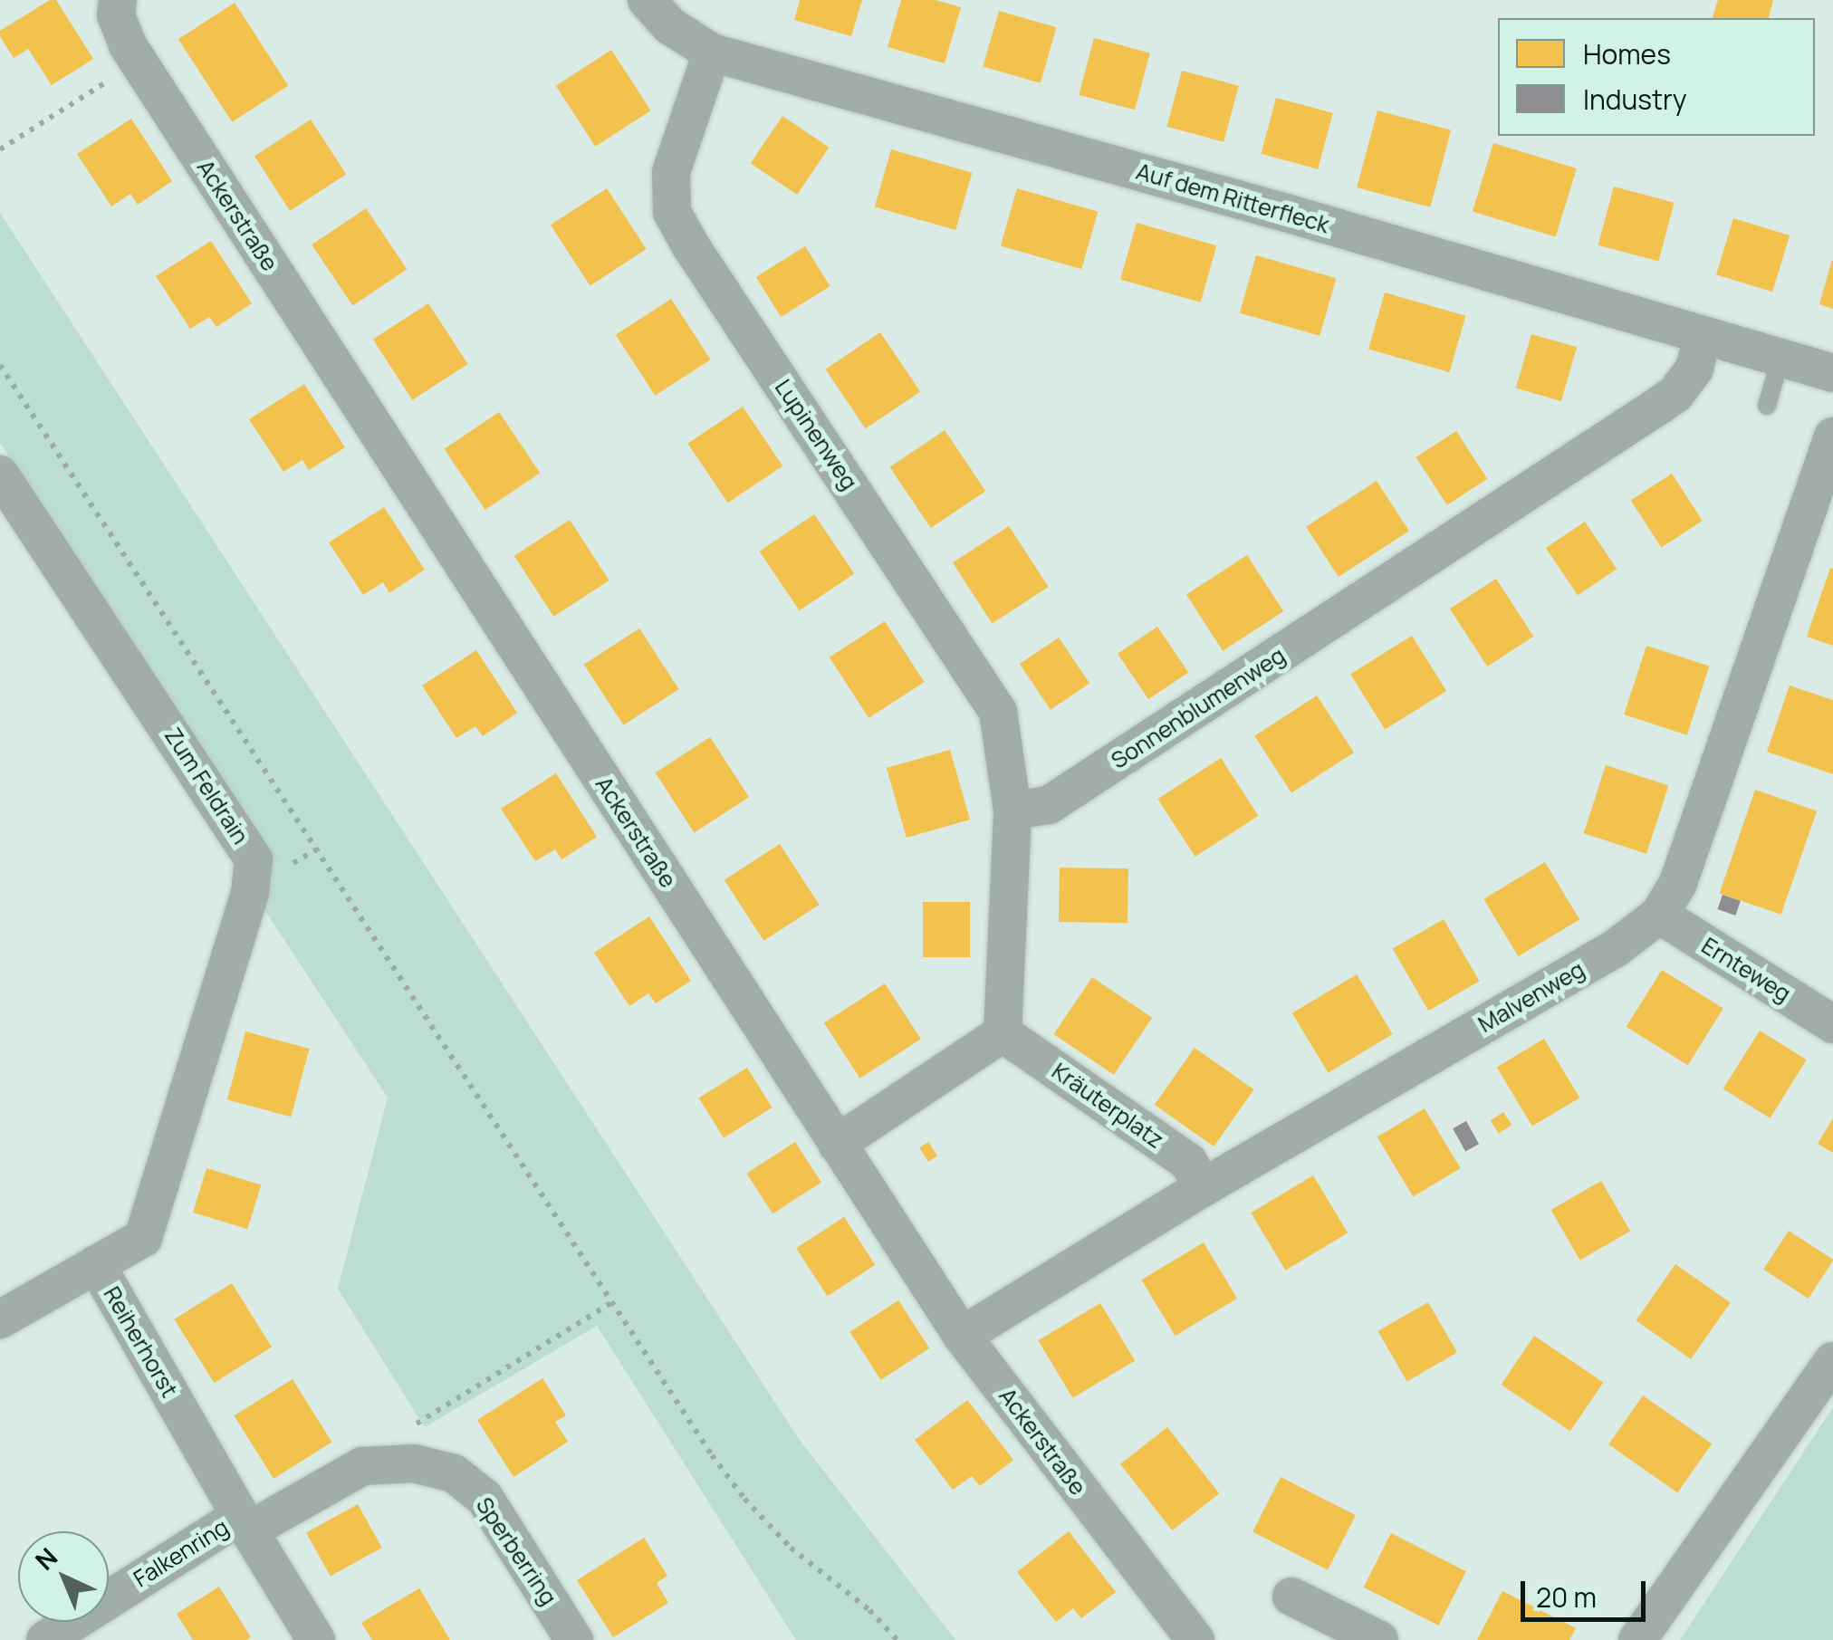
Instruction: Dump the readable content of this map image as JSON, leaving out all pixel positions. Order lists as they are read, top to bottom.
{
  "streets": {
    "street": [
      "Auf dem Ritterfleck",
      "Ackerstraße",
      "Lupinenweg",
      "Sonnenblumenweg",
      "Zum Feldrain",
      "Ernteweg",
      "Malvenweg",
      "Kräuterplatz",
      "Reiherhorst",
      "Sperberring",
      "Falkenring"
    ]
  },
  "crossings": [
    ["Auf dem Ritterfleck", "Lupinenweg"],
    ["Auf dem Ritterfleck", "Sonnenblumenweg"],
    ["Ackerstraße", "Malvenweg"],
    ["Lupinenweg", "Sonnenblumenweg"],
    ["Zum Feldrain", "Reiherhorst"],
    ["Ernteweg", "Malvenweg"],
    ["Malvenweg", "Kräuterplatz"],
    ["Reiherhorst", "Sperberring"],
    ["Reiherhorst", "Falkenring"],
    ["Sperberring", "Falkenring"]
  ],
  "legend": ["Homes", "Industry"],
  "scale_bar": "20 m",
  "north": "top left"
}
